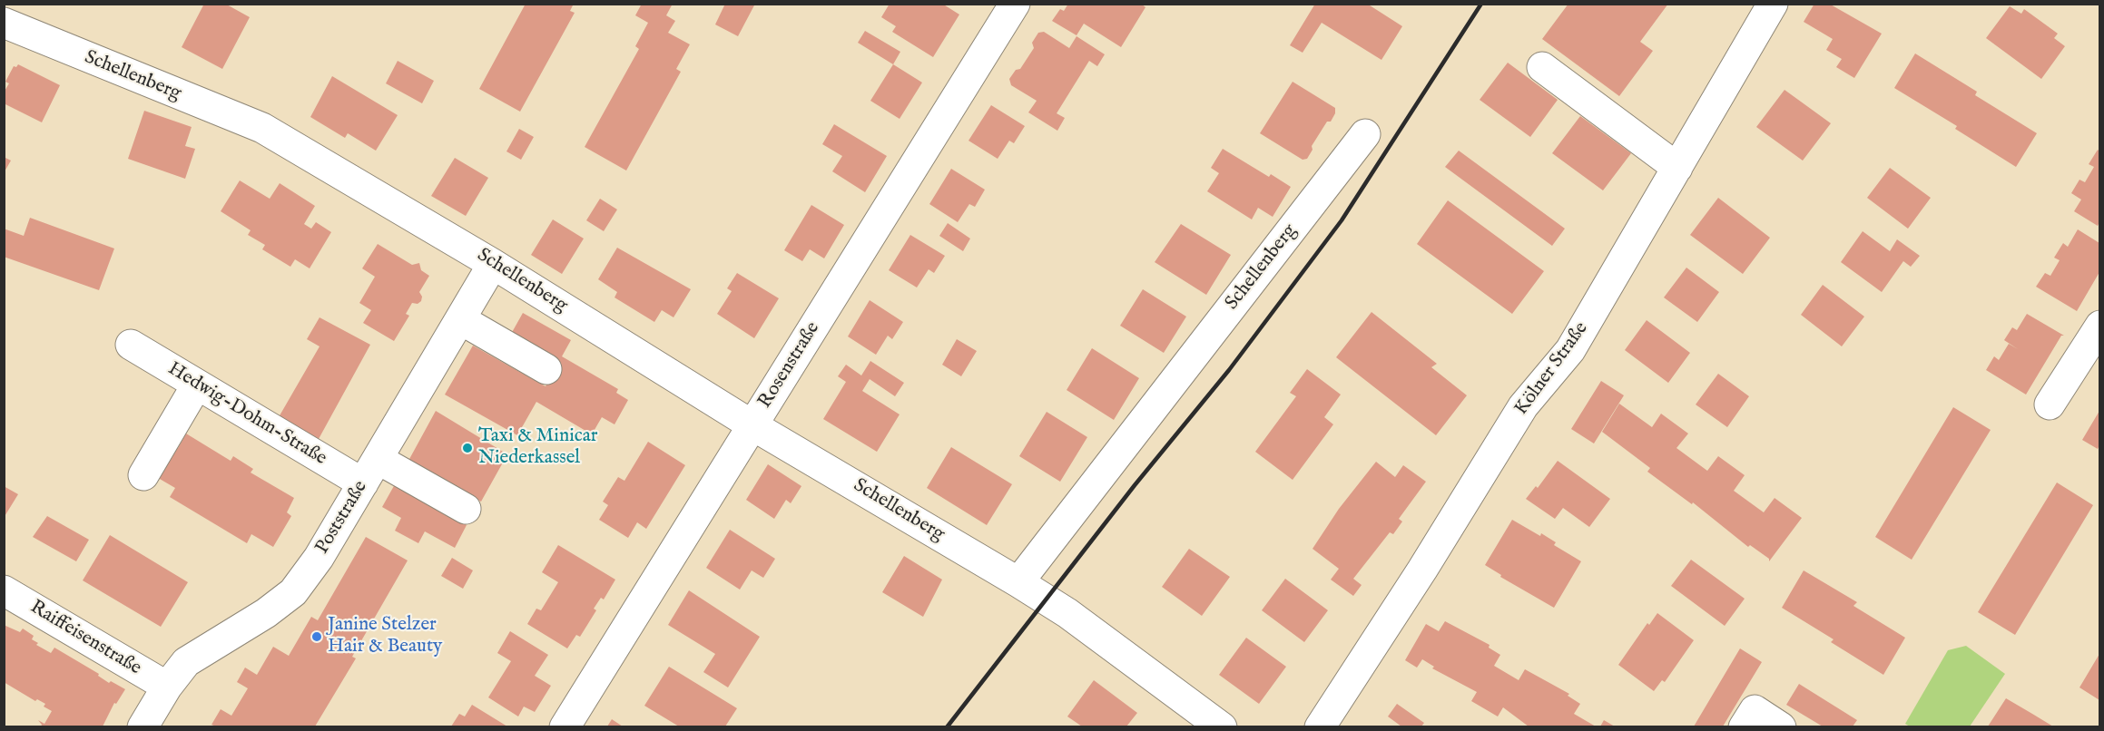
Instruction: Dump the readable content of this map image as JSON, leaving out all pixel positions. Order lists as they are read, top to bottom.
{
  "streets": {
    "street": [
      "Schellenberg",
      "Rosenstraße",
      "Kölner Straße",
      "Hedwig-Dohm-Straße",
      "Poststraße",
      "Raiffeisenstraße"
    ]
  },
  "crossings": [
    ["Schellenberg", "Rosenstraße"],
    ["Schellenberg", "Poststraße"],
    ["Hedwig-Dohm-Straße", "Poststraße"],
    ["Poststraße", "Raiffeisenstraße"]
  ],
  "places": ["Taxi & Minicar Niederkassel", "Janine Stelzer Hair & Beauty"]
}
